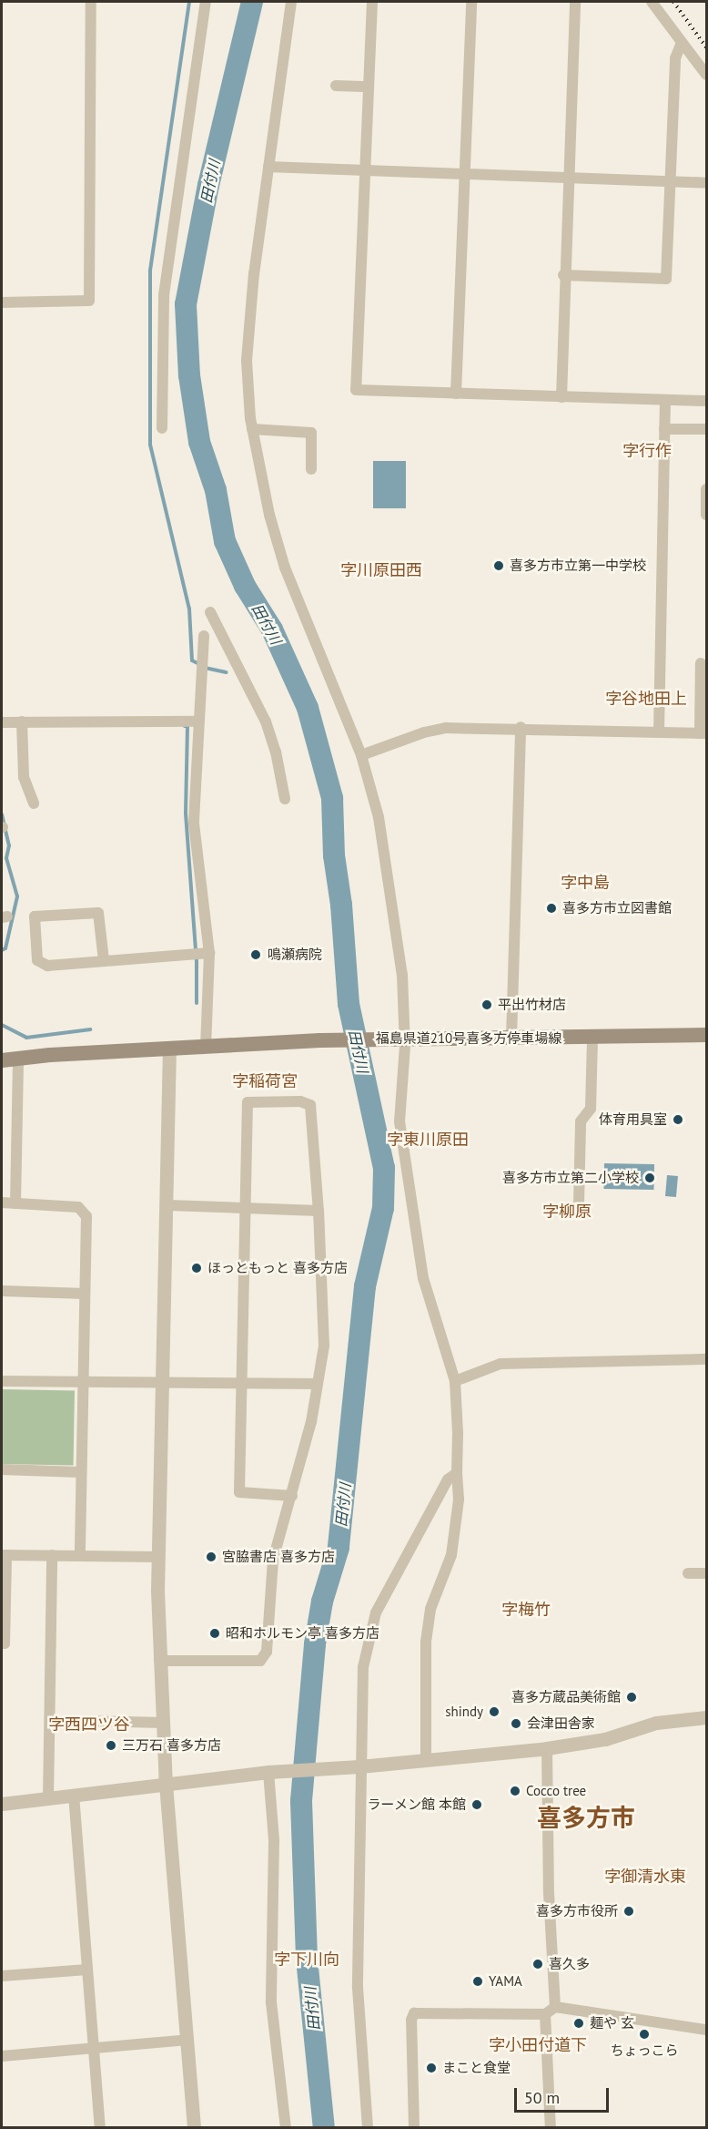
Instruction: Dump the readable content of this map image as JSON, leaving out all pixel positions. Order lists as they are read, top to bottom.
{
  "streets": {
    "main road": ["福島県道210号喜多方停車場線"]
  },
  "districts": [
    "字行作",
    "字川原田西",
    "字谷地田上",
    "字中島",
    "字稲荷宮",
    "字東川原田",
    "字柳原",
    "字梅竹",
    "字西四ツ谷",
    "喜多方市",
    "字御清水東",
    "字下川向",
    "字小田付道下"
  ],
  "water": ["田付川"],
  "places": [
    "喜多方市立第一中学校",
    "喜多方市立図書館",
    "鳴瀬病院",
    "平出竹材店",
    "体育用具室",
    "喜多方市立第二小学校",
    "ほっともっと 喜多方店",
    "宮脇書店 喜多方店",
    "昭和ホルモン亭 喜多方店",
    "喜多方蔵品美術館",
    "shindy",
    "会津田舎家",
    "三万石 喜多方店",
    "Cocco tree",
    "ラーメン館 本館",
    "喜多方市役所",
    "喜久多",
    "YAMA",
    "麺や 玄",
    "ちょっこら",
    "まこと食堂"
  ],
  "scale_bar": "50 m"
}
